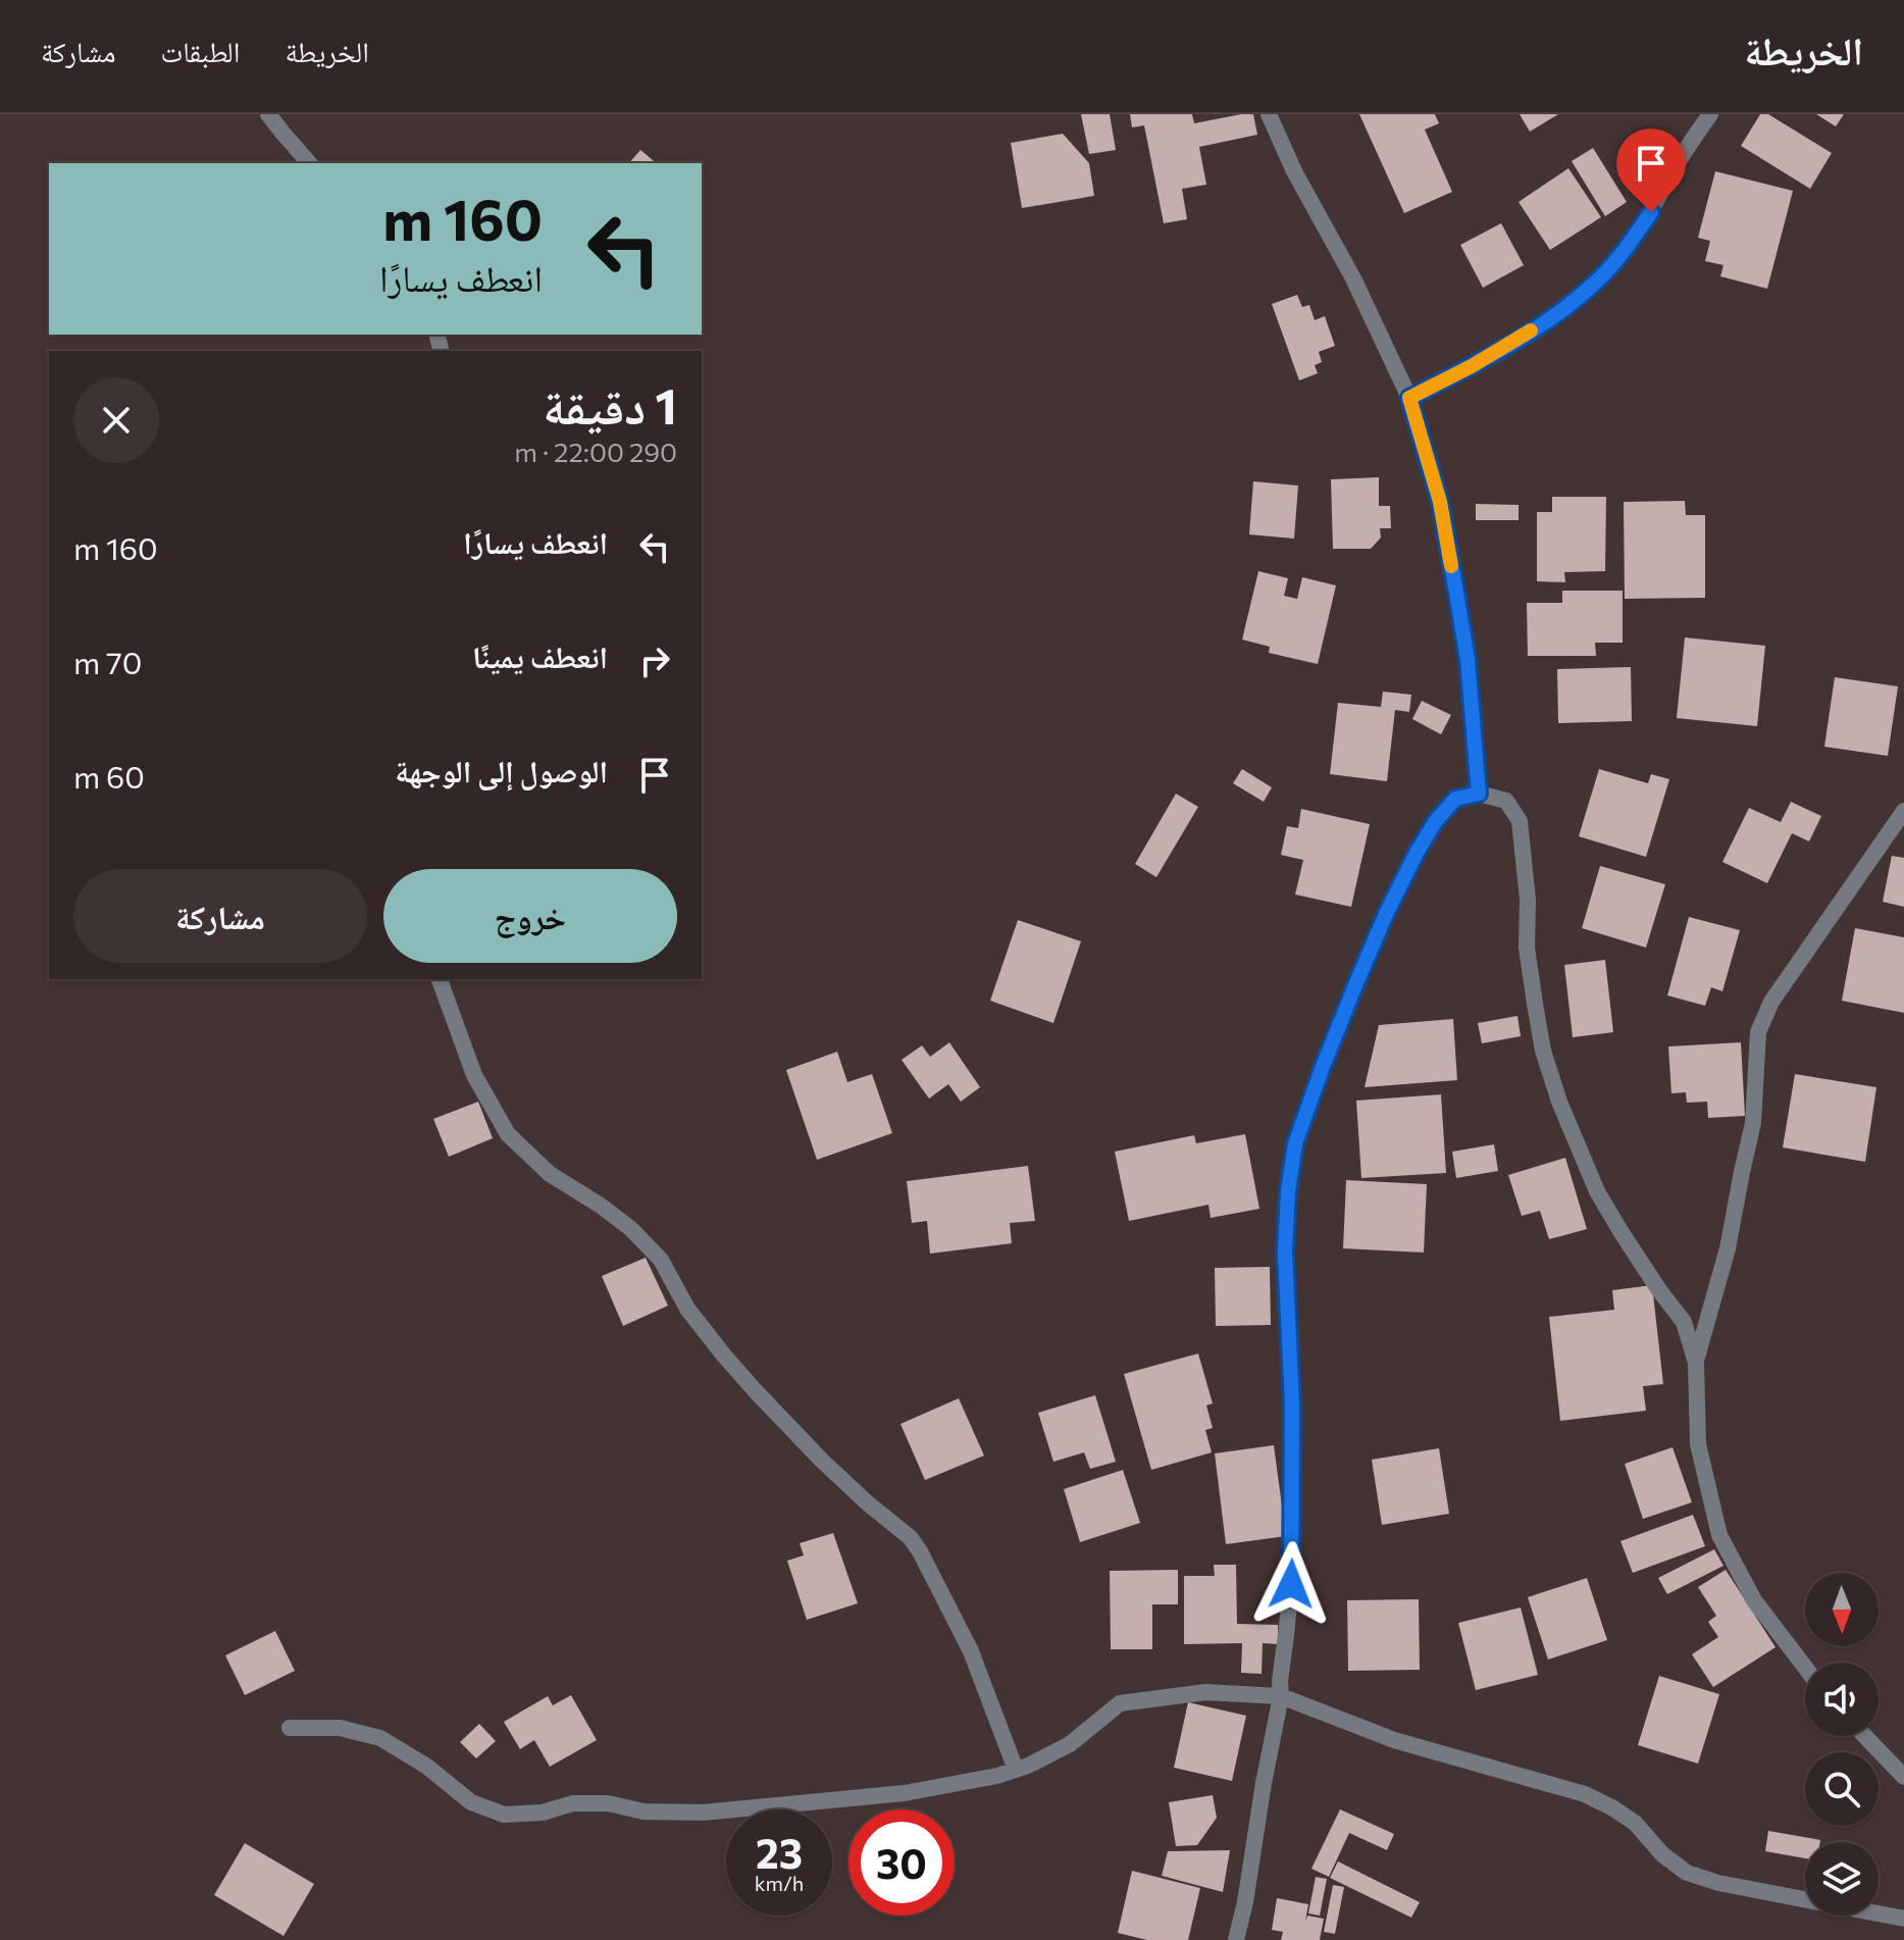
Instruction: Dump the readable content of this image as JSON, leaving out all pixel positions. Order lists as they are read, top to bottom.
{
  "north": "bottom",
  "page": {
    "header": "الخريطة",
    "nav": ["الخريطة", "الطبقات", "مشاركة"],
    "turn": ["160 m", "انعطف يسارًا"],
    "heading": ["1 دقيقة", "290 m · 22:00"],
    "list": [
      {
        "name": "انعطف يسارًا",
        "value": "160 m"
      },
      {
        "name": "انعطف يمينًا",
        "value": "70 m"
      },
      {
        "name": "الوصول إلى الوجهة",
        "value": "60 m"
      }
    ],
    "buttons": ["خروج", "مشاركة"],
    "speed": "23 km/h",
    "limit": "30"
  }
}
